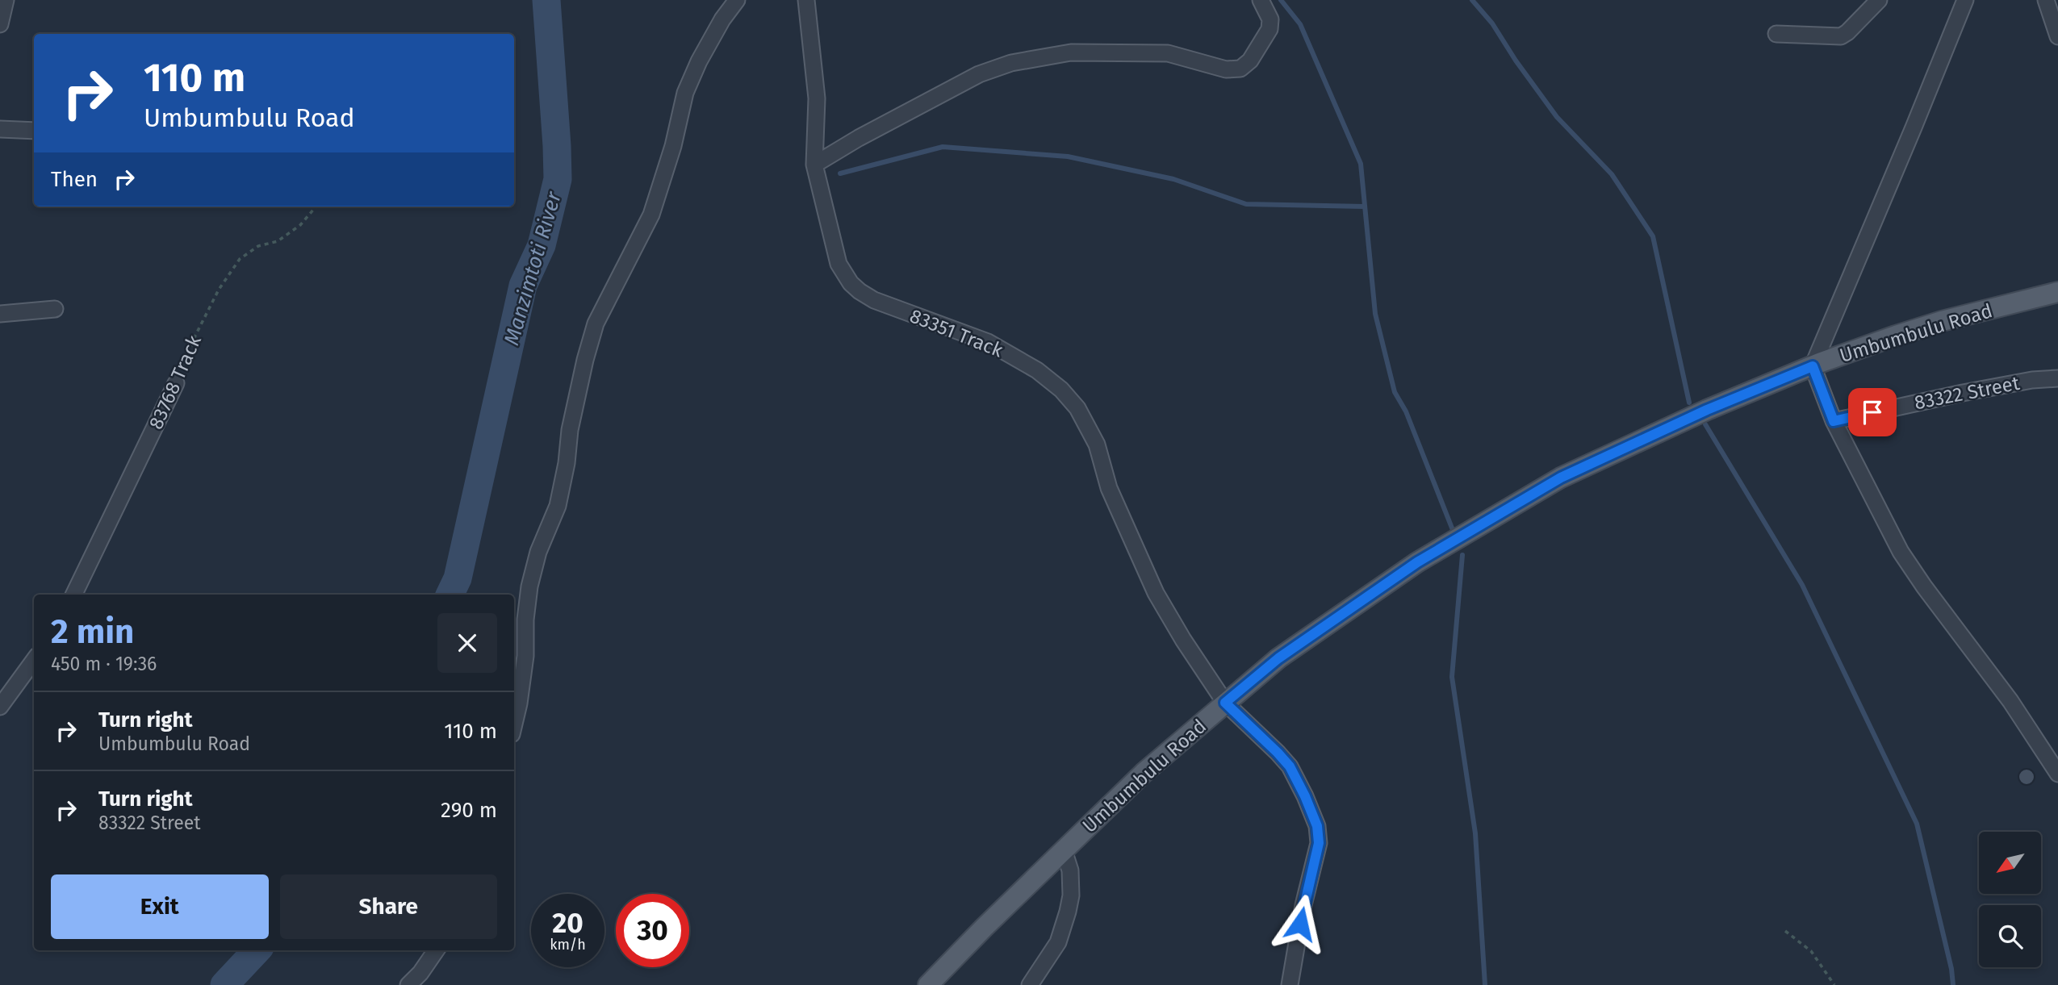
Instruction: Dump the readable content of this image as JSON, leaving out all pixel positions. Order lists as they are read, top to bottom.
{
  "streets": {
    "main road": ["Umbumbulu Road"],
    "street": ["83351 Track", "83768 Track", "83322 Street"]
  },
  "crossings": [
    ["83351 Track", "Umbumbulu Road"]
  ],
  "water": ["Manzimtoti River"],
  "north": "bottom left",
  "page": {
    "turn": ["110 m", "Umbumbulu Road"],
    "then": "Then",
    "heading": ["2 min", "450 m · 19:36"],
    "list": [
      {
        "name": "Turn right",
        "note": "Umbumbulu Road",
        "value": "110 m"
      },
      {
        "name": "Turn right",
        "note": "83322 Street",
        "value": "290 m"
      }
    ],
    "buttons": ["Exit", "Share"],
    "speed": "20 km/h",
    "limit": "30"
  }
}
